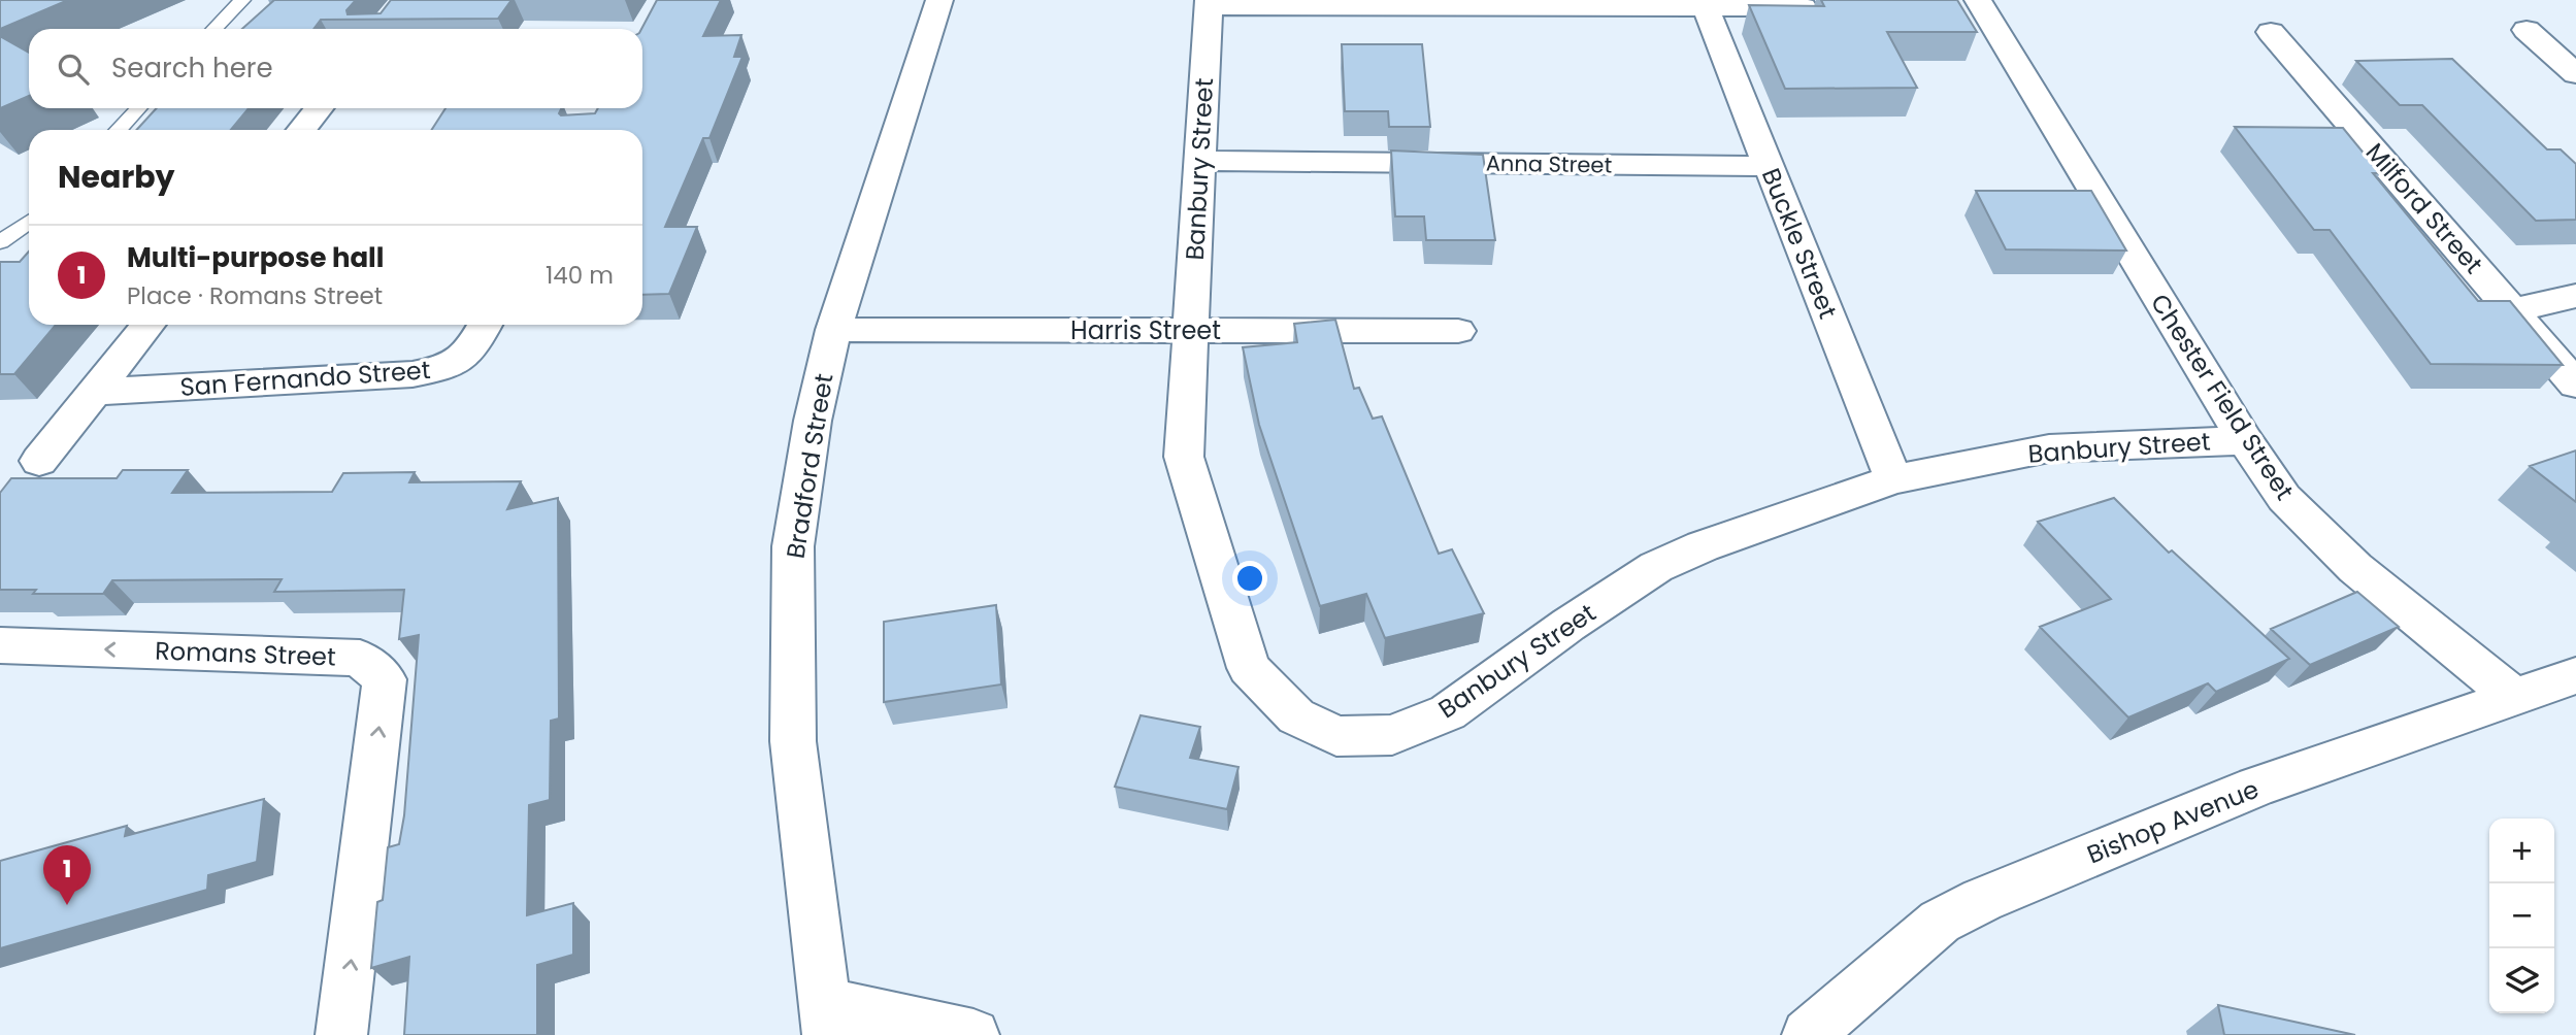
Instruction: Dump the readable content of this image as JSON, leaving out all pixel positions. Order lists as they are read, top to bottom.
{
  "streets": {
    "street": [
      "Anna Street",
      "Banbury Street",
      "Milford Street",
      "Buckle Street",
      "Harris Street",
      "San Fernando Street",
      "Chester Field Street",
      "Bradford Street",
      "Romans Street",
      "Bishop Avenue"
    ]
  },
  "crossings": [
    ["Anna Street", "Banbury Street"],
    ["Anna Street", "Buckle Street"],
    ["Banbury Street", "Buckle Street"],
    ["Banbury Street", "Harris Street"],
    ["Banbury Street", "Chester Field Street"],
    ["Harris Street", "Bradford Street"],
    ["Chester Field Street", "Bishop Avenue"]
  ],
  "page": {
    "search": "Search here",
    "heading": "Nearby",
    "list": [
      {
        "mark": "1",
        "name": "Multi-purpose hall",
        "note": "Place · Romans Street",
        "value": "140 m"
      }
    ],
    "map_buttons": ["+", "−"],
    "pins": "1"
  }
}
